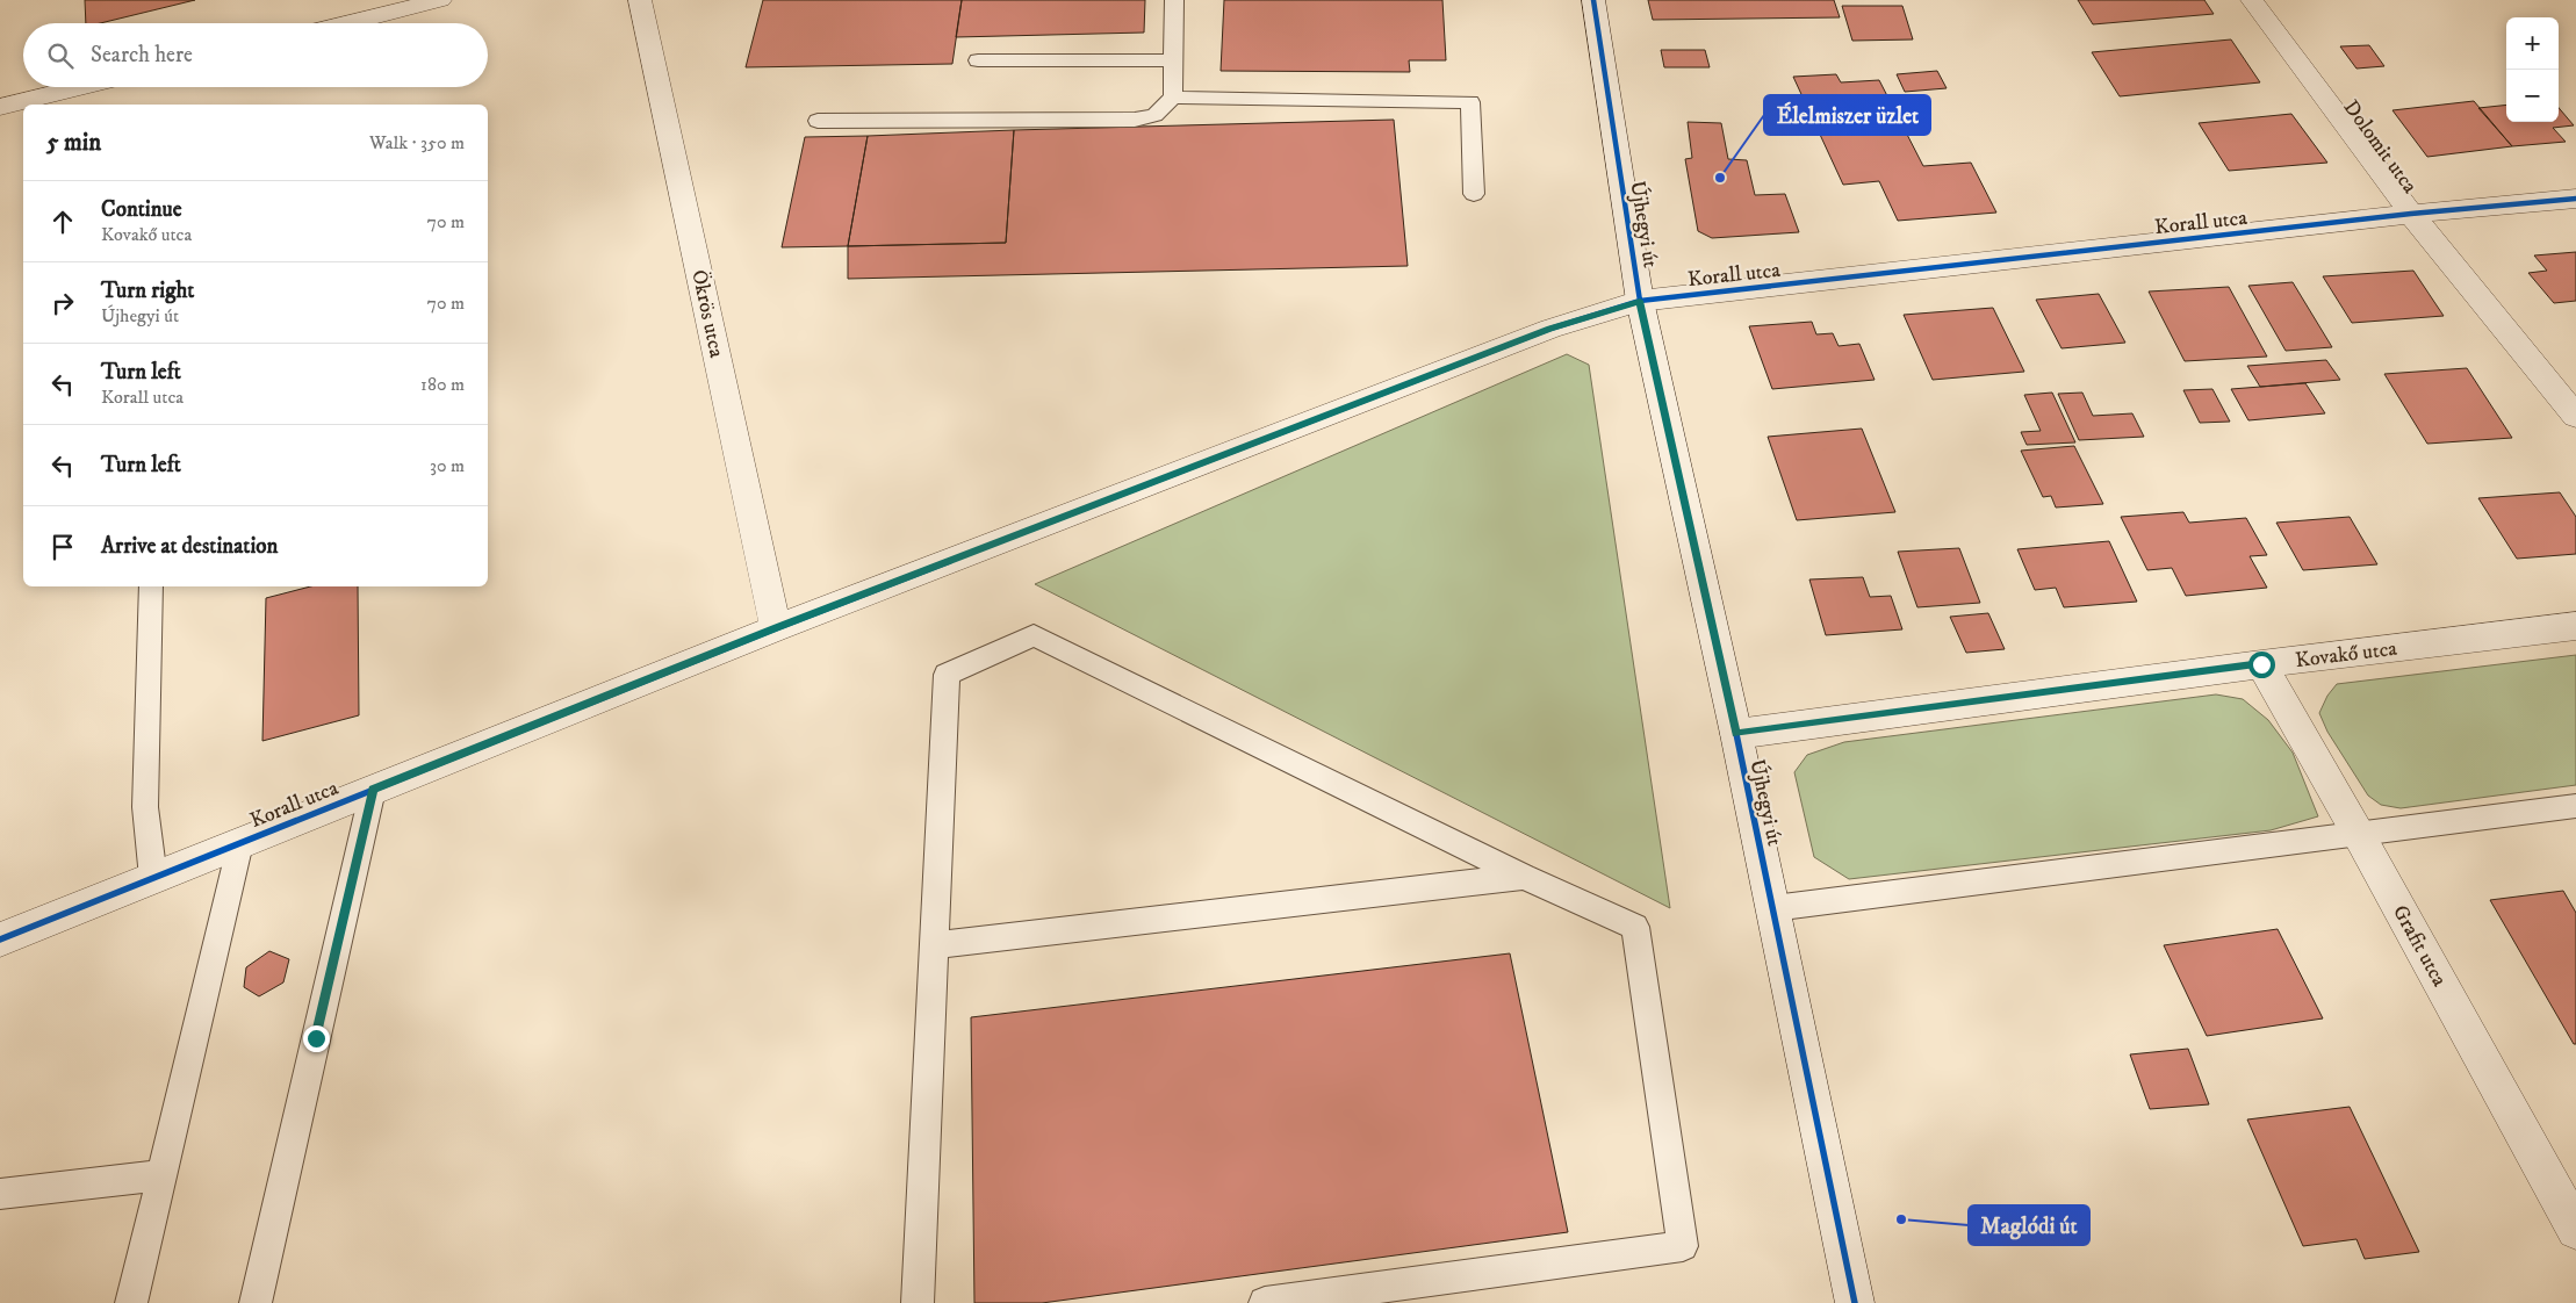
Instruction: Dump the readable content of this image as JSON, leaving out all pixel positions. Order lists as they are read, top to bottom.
{
  "streets": {
    "street": [
      "Dolomit utca",
      "Korall utca",
      "Újhegyi út",
      "Ökrös utca",
      "Kovakő utca",
      "Grafit utca"
    ]
  },
  "crossings": [
    ["Dolomit utca", "Korall utca"],
    ["Korall utca", "Újhegyi út"],
    ["Korall utca", "Ökrös utca"],
    ["Újhegyi út", "Kovakő utca"],
    ["Kovakő utca", "Grafit utca"]
  ],
  "places": ["Élelmiszer üzlet", "Maglódi út"],
  "page": {
    "map_buttons": ["+", "−"],
    "search": "Search here",
    "heading": ["5 min", "Walk · 350 m"],
    "list": [
      ["Continue", "Kovakő utca", "70 m"],
      ["Turn right", "Újhegyi út", "70 m"],
      ["Turn left", "Korall utca", "180 m"],
      ["Turn left", "30 m"],
      "Arrive at destination"
    ]
  }
}
